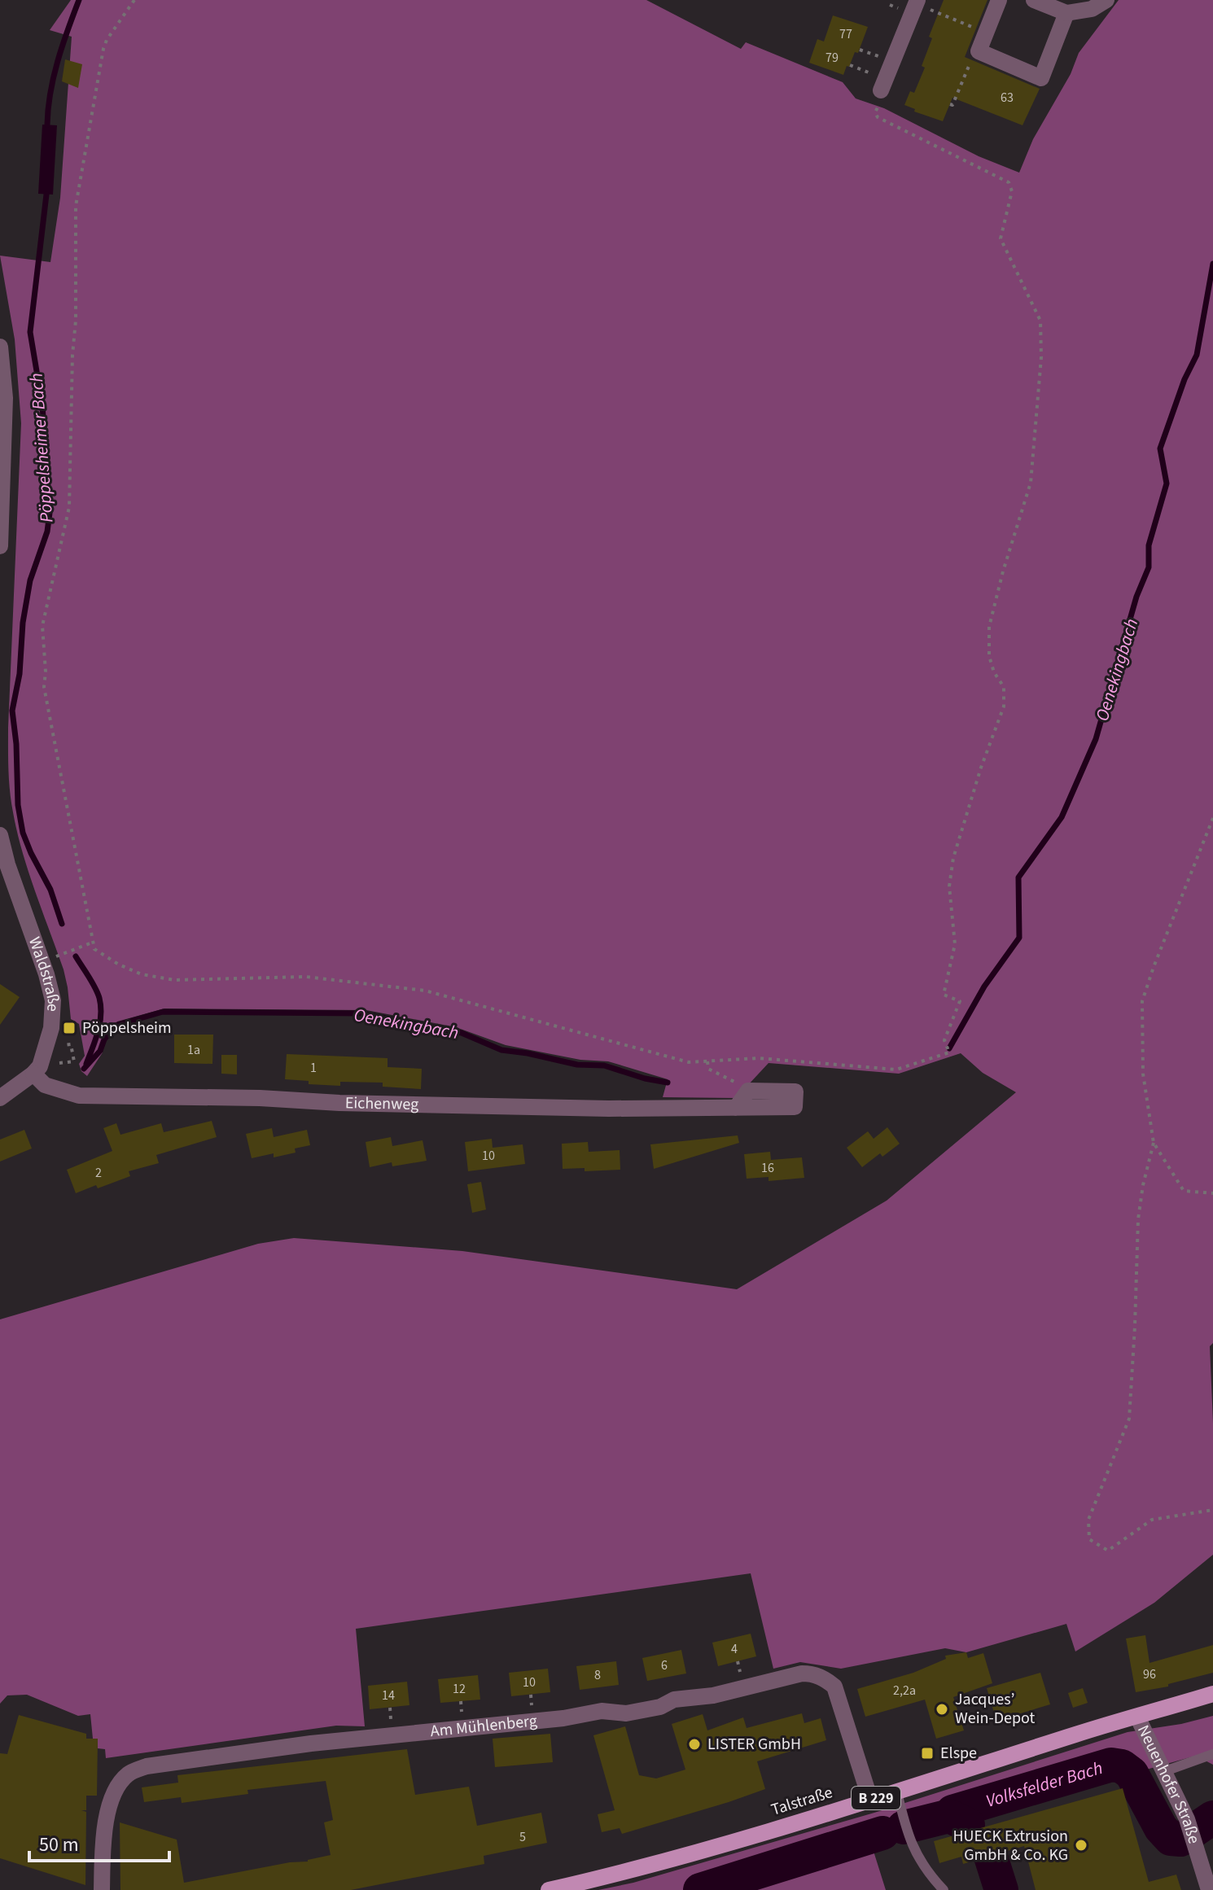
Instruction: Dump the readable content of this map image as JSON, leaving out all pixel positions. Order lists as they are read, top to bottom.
{
  "streets": {
    "main road": ["B 229", "Talstraße"],
    "street": [
      "Waldstraße",
      "Eichenweg",
      "Am Mühlenberg",
      "Neuenhofer Straße"
    ]
  },
  "crossings": [
    ["Waldstraße", "Eichenweg"],
    ["Am Mühlenberg", "Talstraße"],
    ["Neuenhofer Straße", "Talstraße"]
  ],
  "water": ["Pöppelsheimer Bach", "Oenekingbach", "Volksfelder Bach"],
  "places": {
    "transit": ["Pöppelsheim", "Elspe"],
    "other": ["Jacques’ Wein-Depot", "LISTER GmbH", "HUECK Extrusion GmbH & Co. KG"]
  },
  "house_numbers": [
    "77",
    "79",
    "63",
    "1a",
    "1",
    "10",
    "16",
    "2",
    "4",
    "6",
    "96",
    "8",
    "10",
    "12",
    "2,2a",
    "14",
    "5"
  ],
  "scale_bar": "50 m"
}
